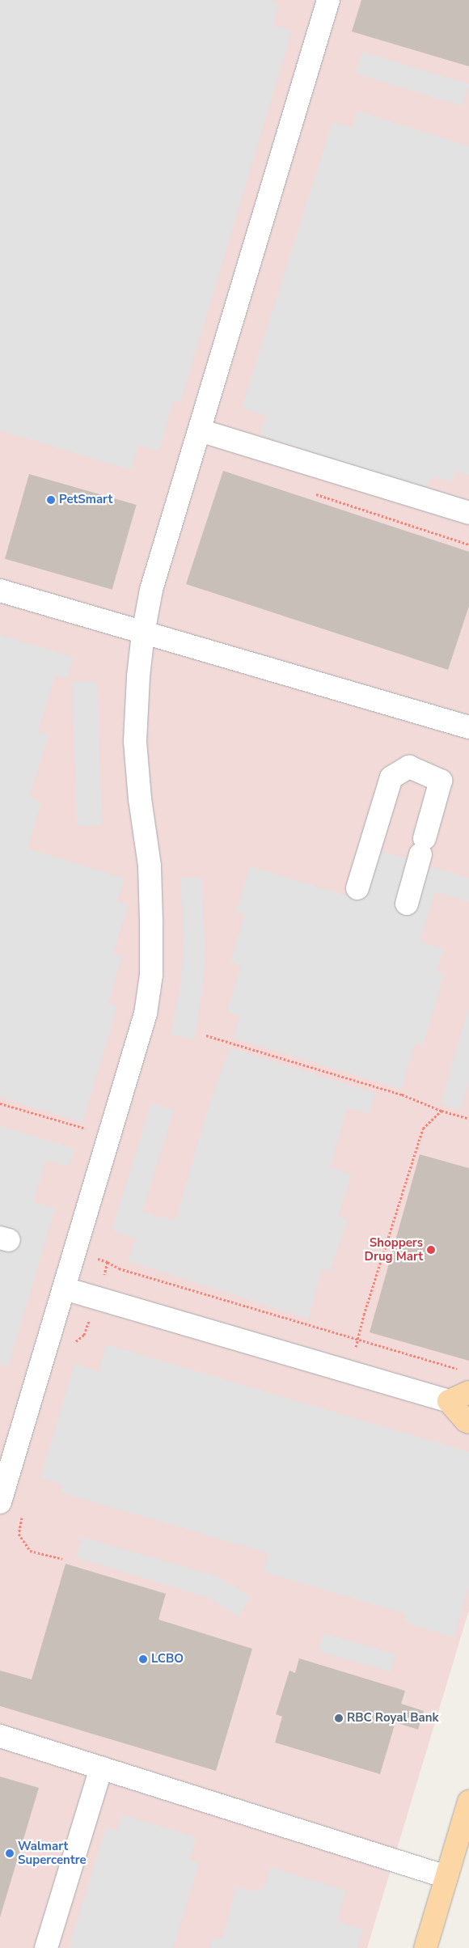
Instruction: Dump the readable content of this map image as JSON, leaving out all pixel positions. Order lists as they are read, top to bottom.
{
  "places": [
    "PetSmart",
    "Shoppers Drug Mart",
    "LCBO",
    "RBC Royal Bank",
    "Walmart Supercentre"
  ]
}
